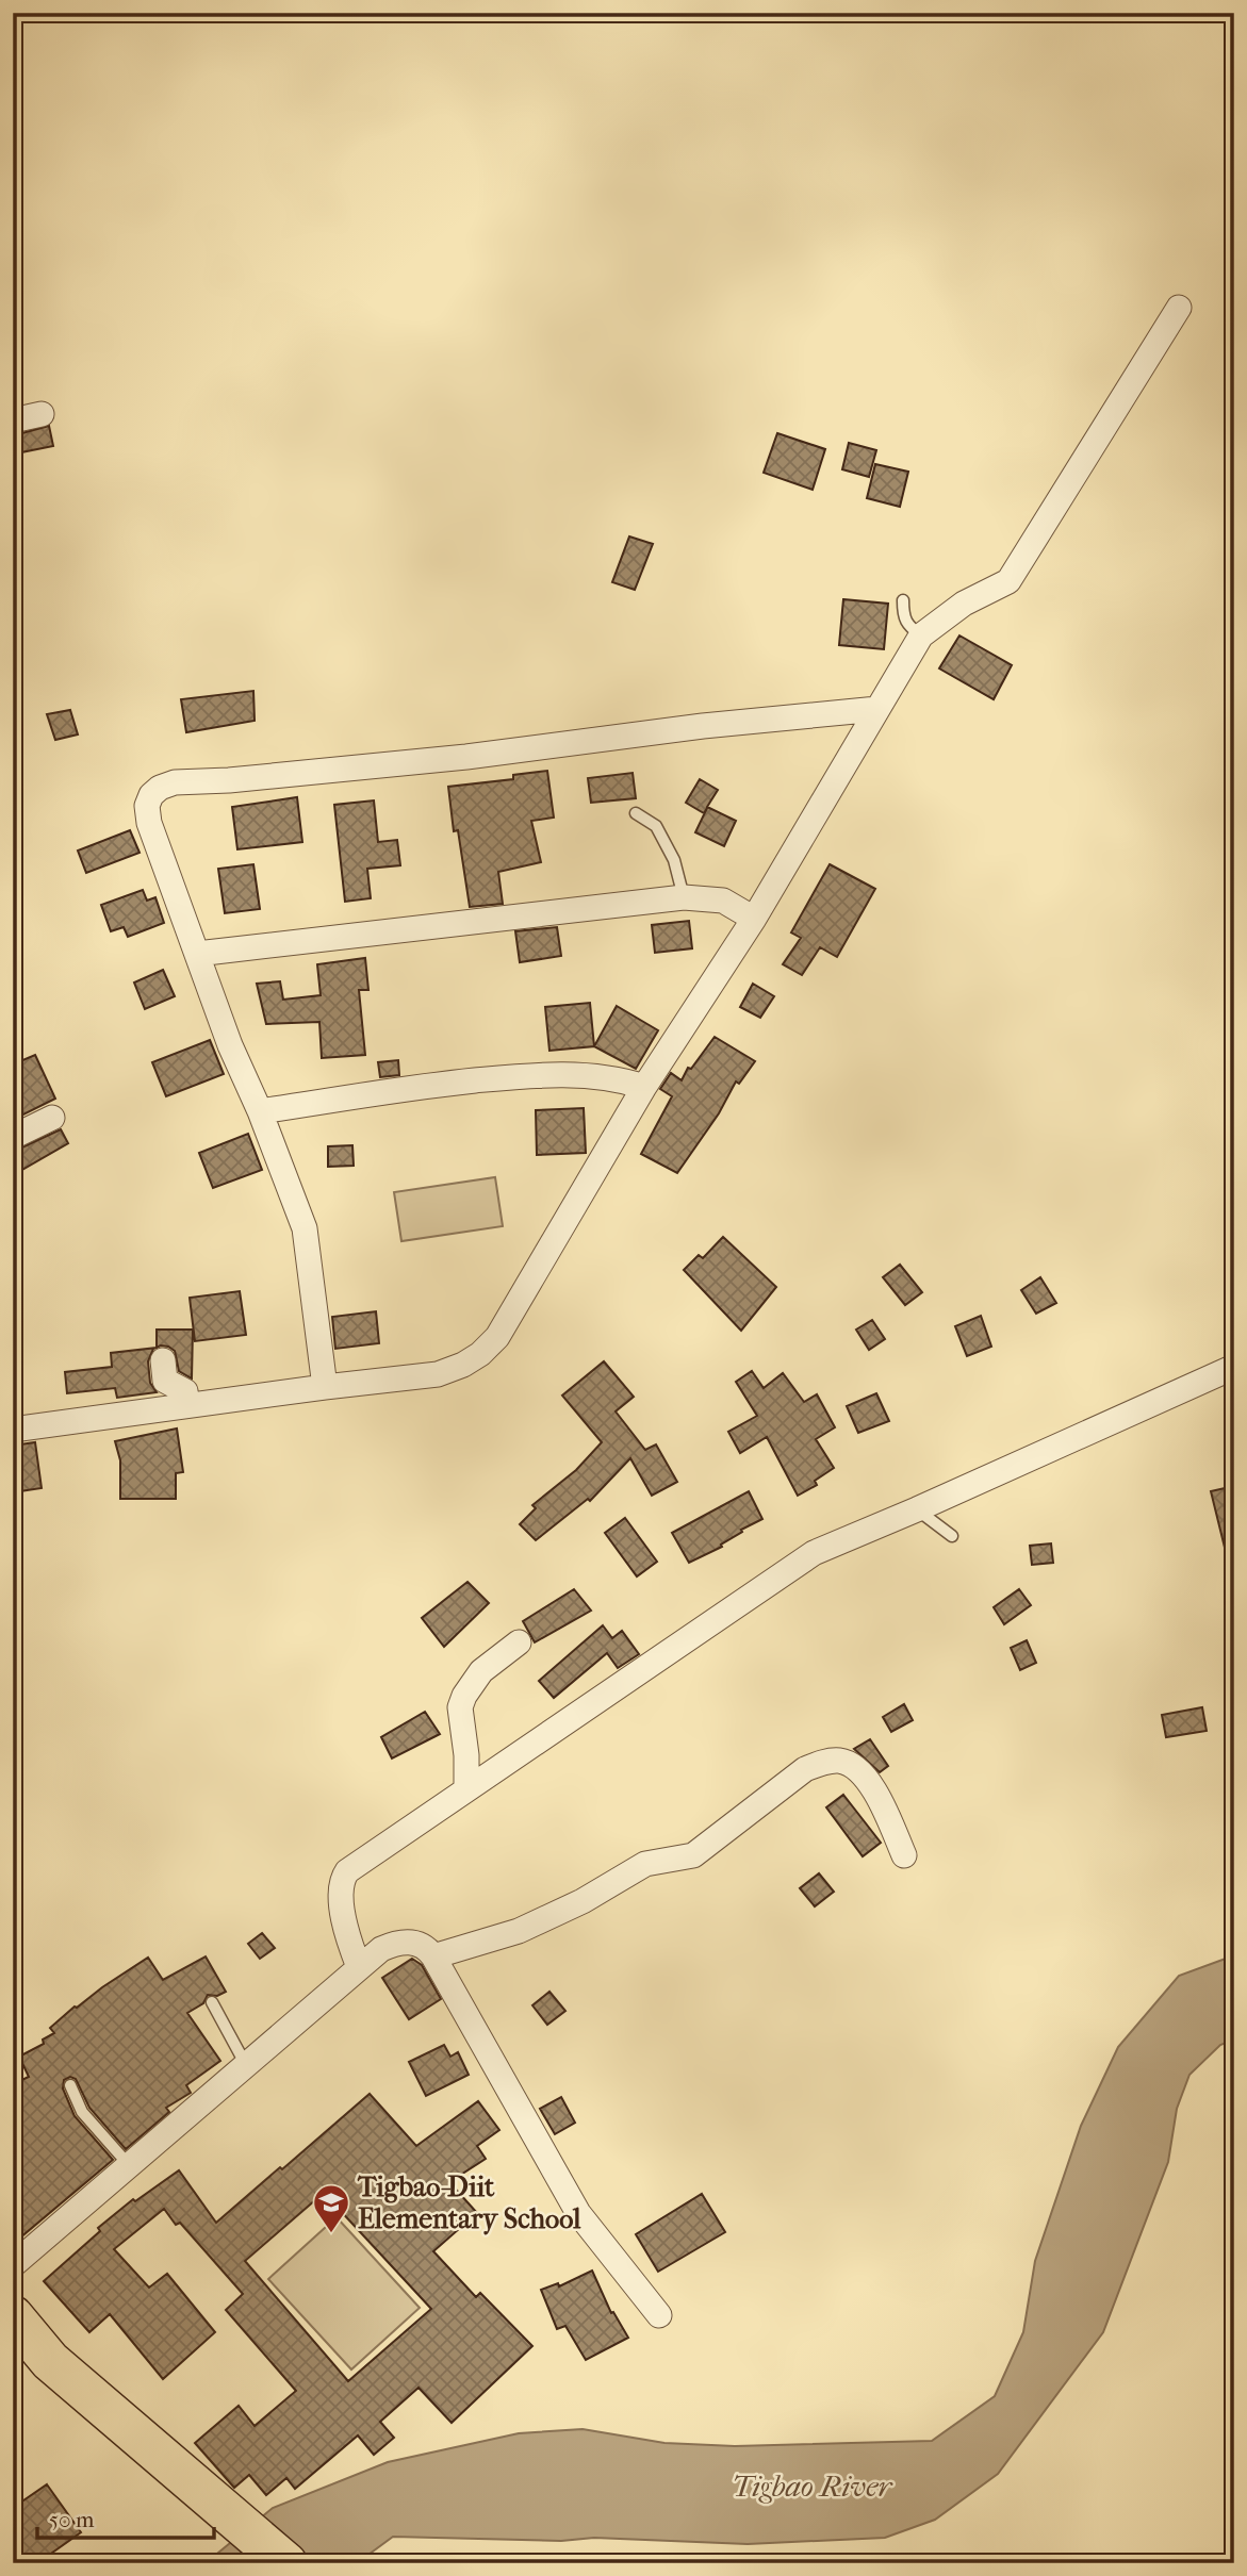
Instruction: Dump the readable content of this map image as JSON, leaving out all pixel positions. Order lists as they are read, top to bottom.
{
  "water": ["Tigbao River"],
  "places": {
    "school or university": ["Tigbao-Diit Elementary School"]
  },
  "scale_bar": "50 m"
}
